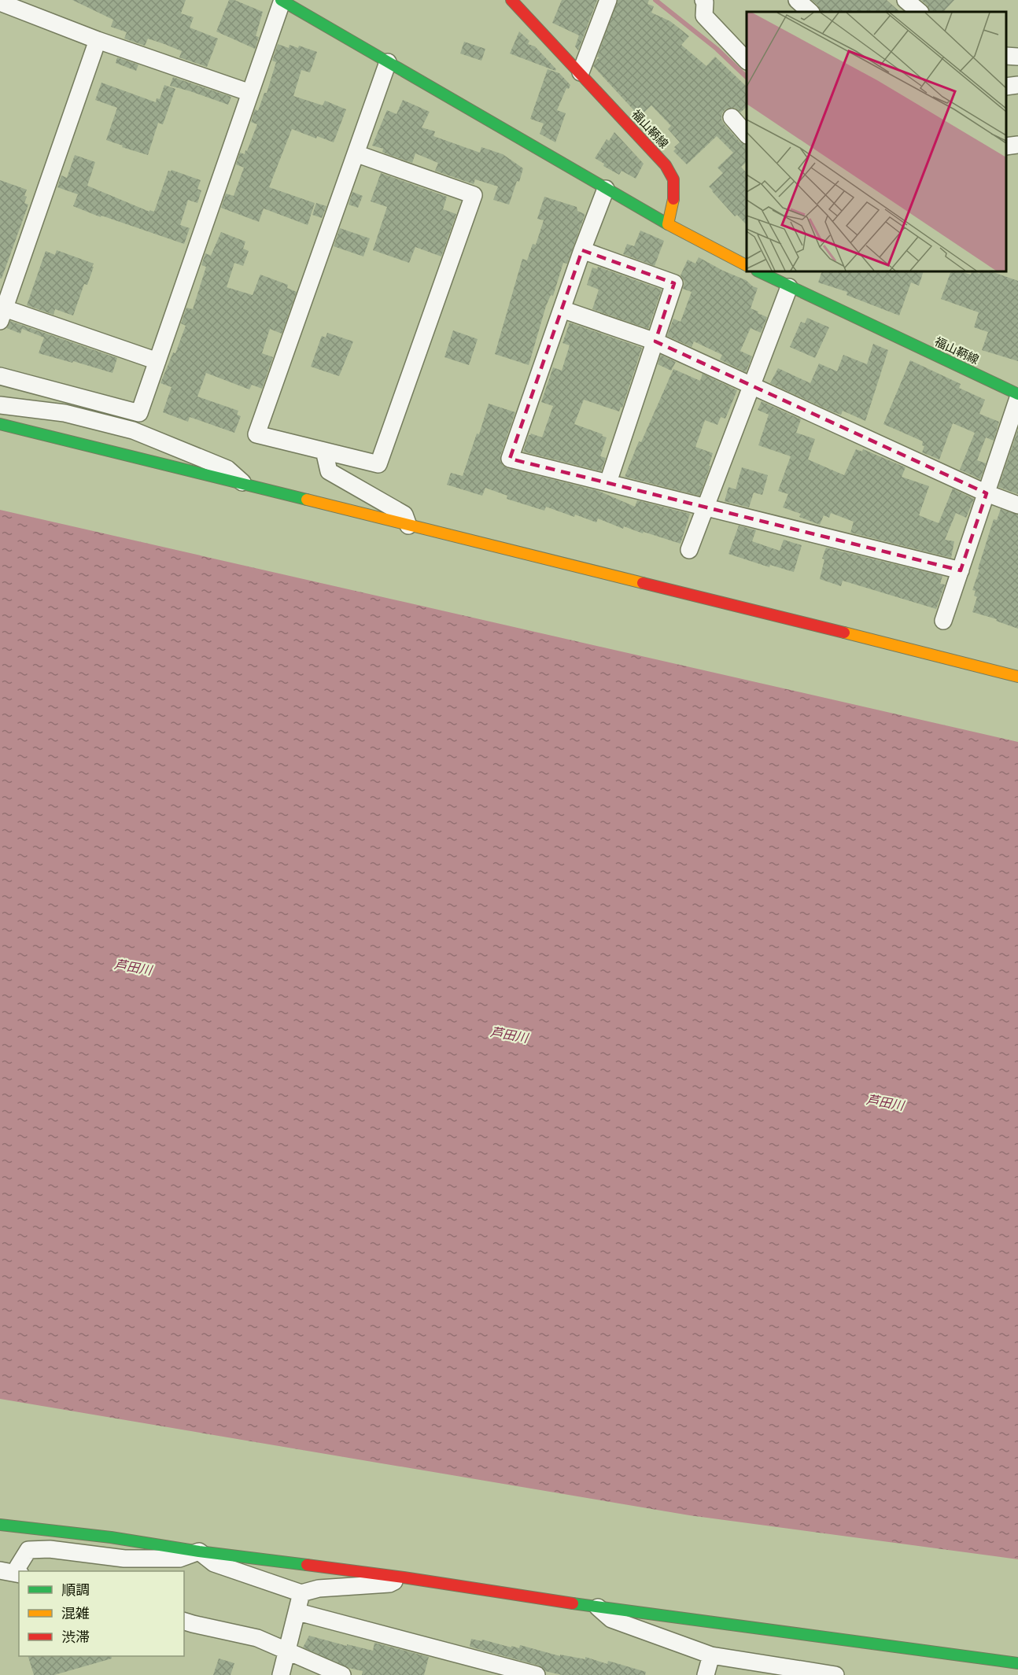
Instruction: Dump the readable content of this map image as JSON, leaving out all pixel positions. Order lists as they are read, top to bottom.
{
  "streets": {
    "street": ["福山鞆線"]
  },
  "water": ["芦田川"],
  "legend": ["順調", "混雑", "渋滞"]
}
